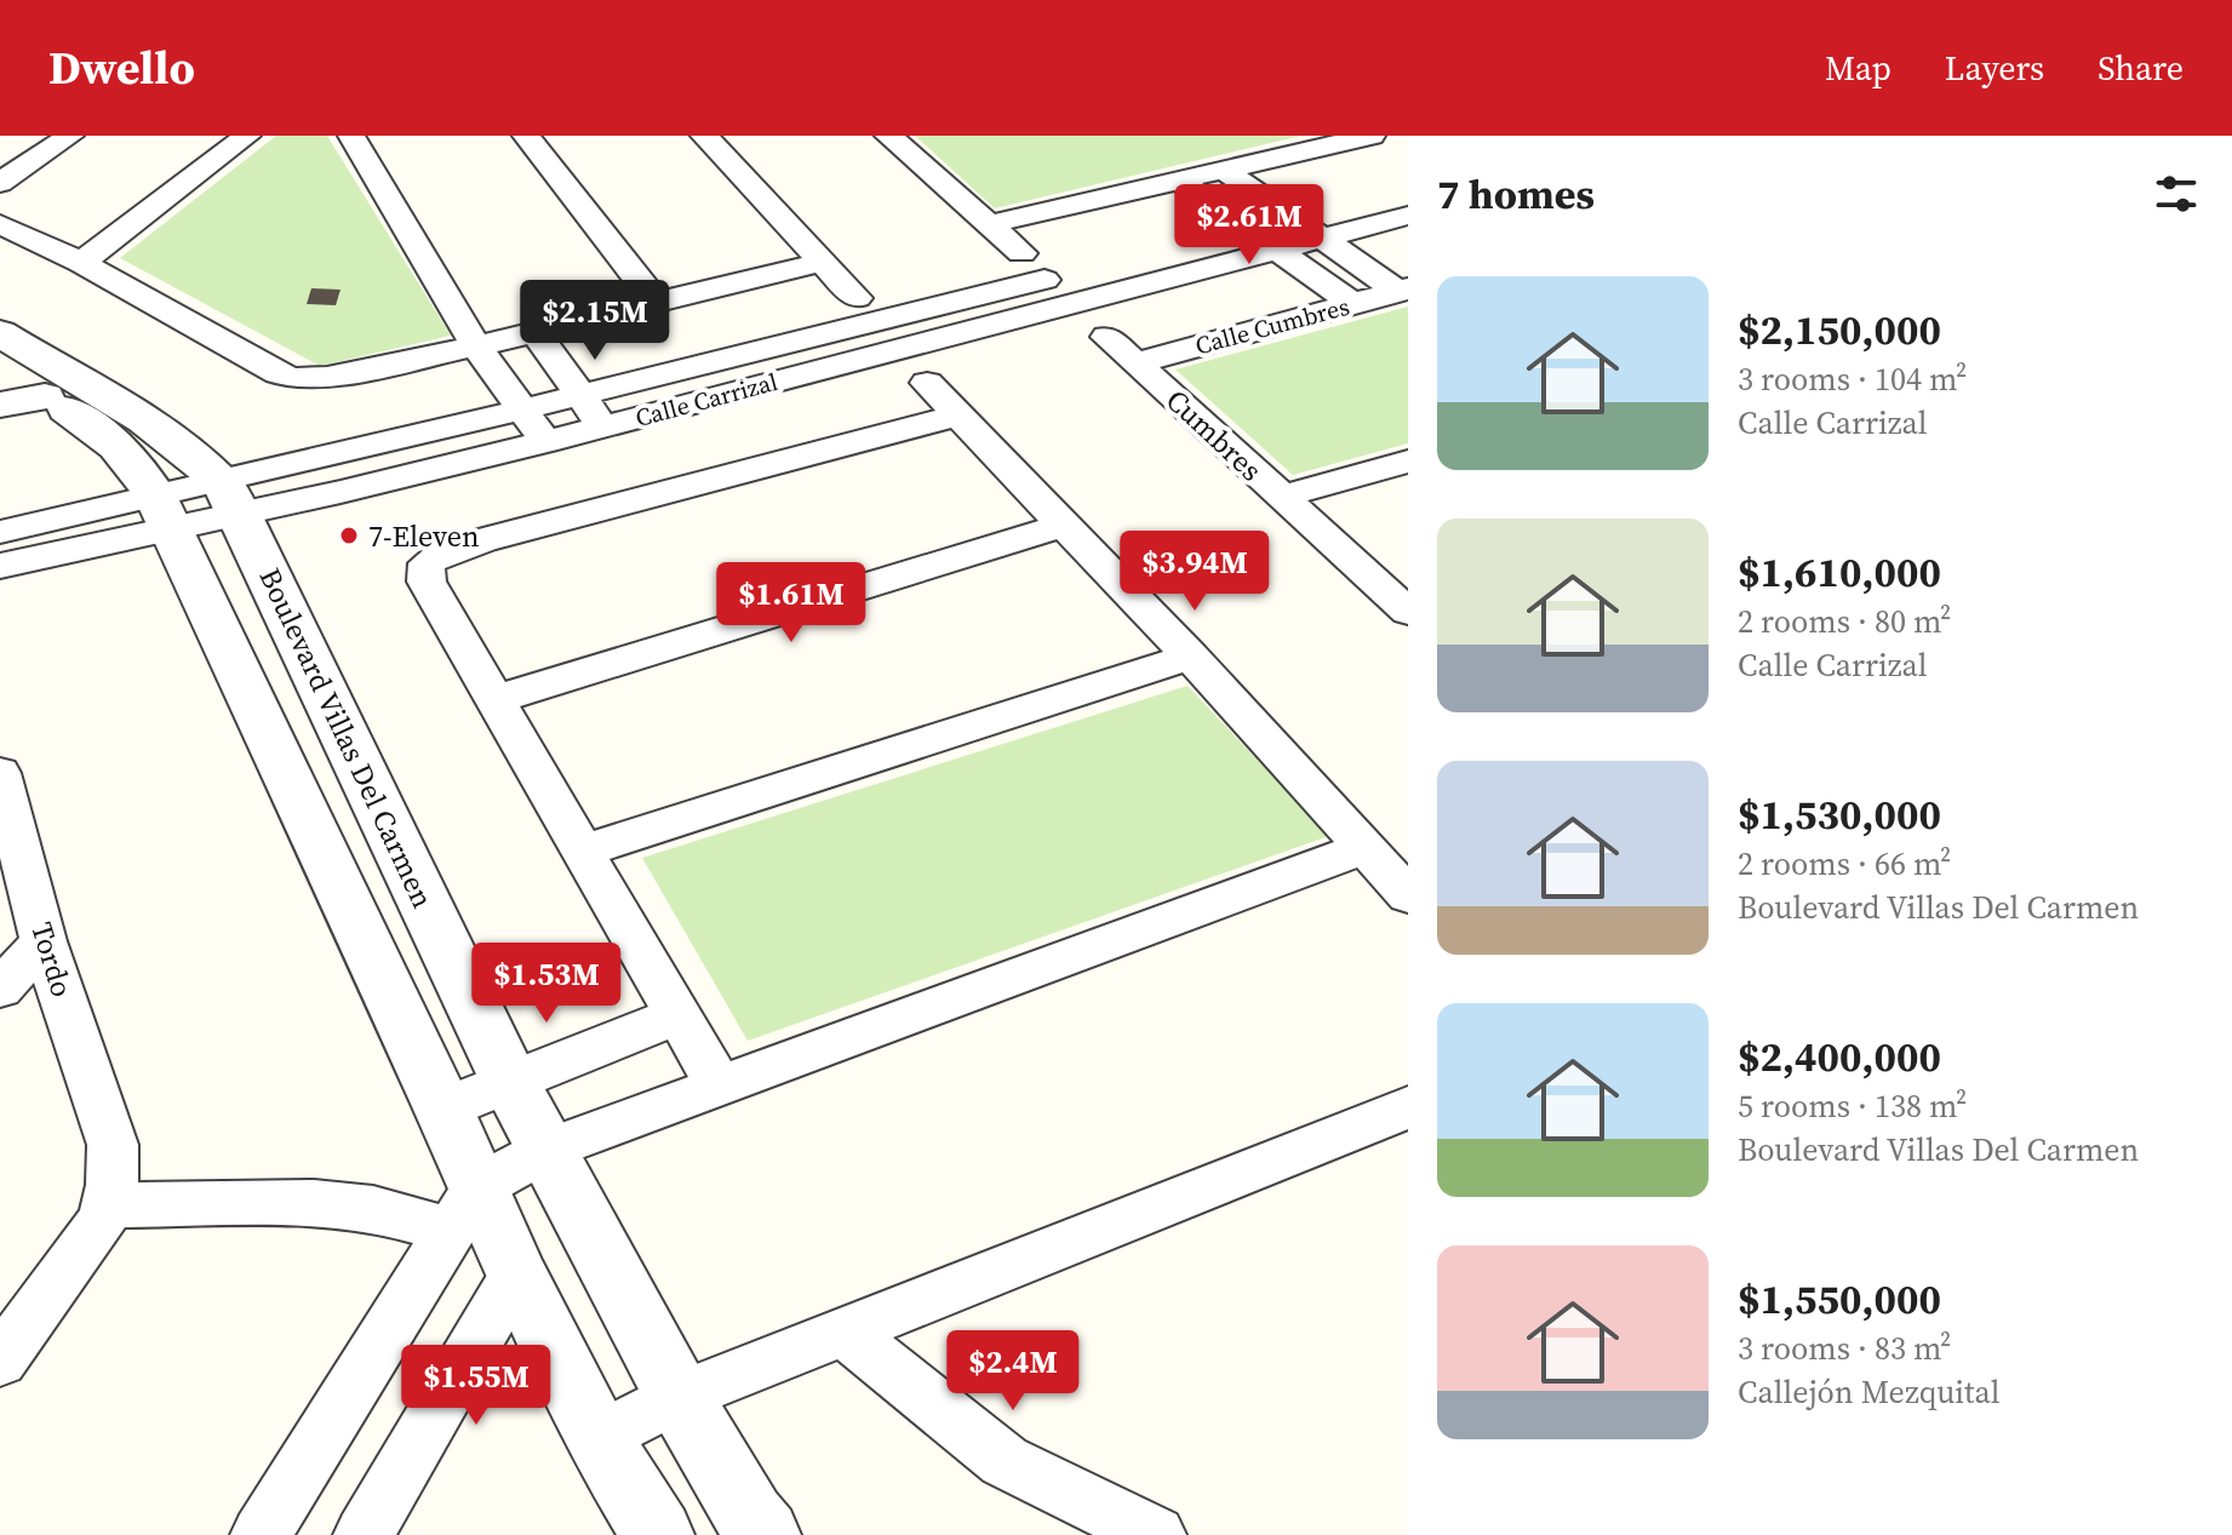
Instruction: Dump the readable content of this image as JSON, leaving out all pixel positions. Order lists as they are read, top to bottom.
{
  "streets": {
    "street": [
      "Calle Cumbres",
      "Calle Carrizal",
      "Cumbres",
      "Boulevard Villas Del Carmen",
      "Tordo"
    ]
  },
  "crossings": [
    ["Calle Cumbres", "Cumbres"],
    ["Calle Carrizal", "Boulevard Villas Del Carmen"]
  ],
  "places": ["7-Eleven"],
  "page": {
    "header": "Dwello",
    "nav": ["Map", "Layers", "Share"],
    "heading": "7 homes",
    "price": [
      "$2.61M",
      "$2.15M",
      "$3.94M",
      "$1.61M",
      "$1.53M",
      "$2.4M",
      "$1.55M"
    ],
    "list": [
      {
        "name": "$2,150,000",
        "note": "3 rooms · 104 m² · Calle Carrizal"
      },
      {
        "name": "$1,610,000",
        "note": "2 rooms · 80 m² · Calle Carrizal"
      },
      {
        "name": "$1,530,000",
        "note": "2 rooms · 66 m² · Boulevard Villas Del Carmen"
      },
      {
        "name": "$2,400,000",
        "note": "5 rooms · 138 m² · Boulevard Villas Del Carmen"
      },
      {
        "name": "$1,550,000",
        "note": "3 rooms · 83 m² · Callejón Mezquital"
      }
    ]
  }
}
